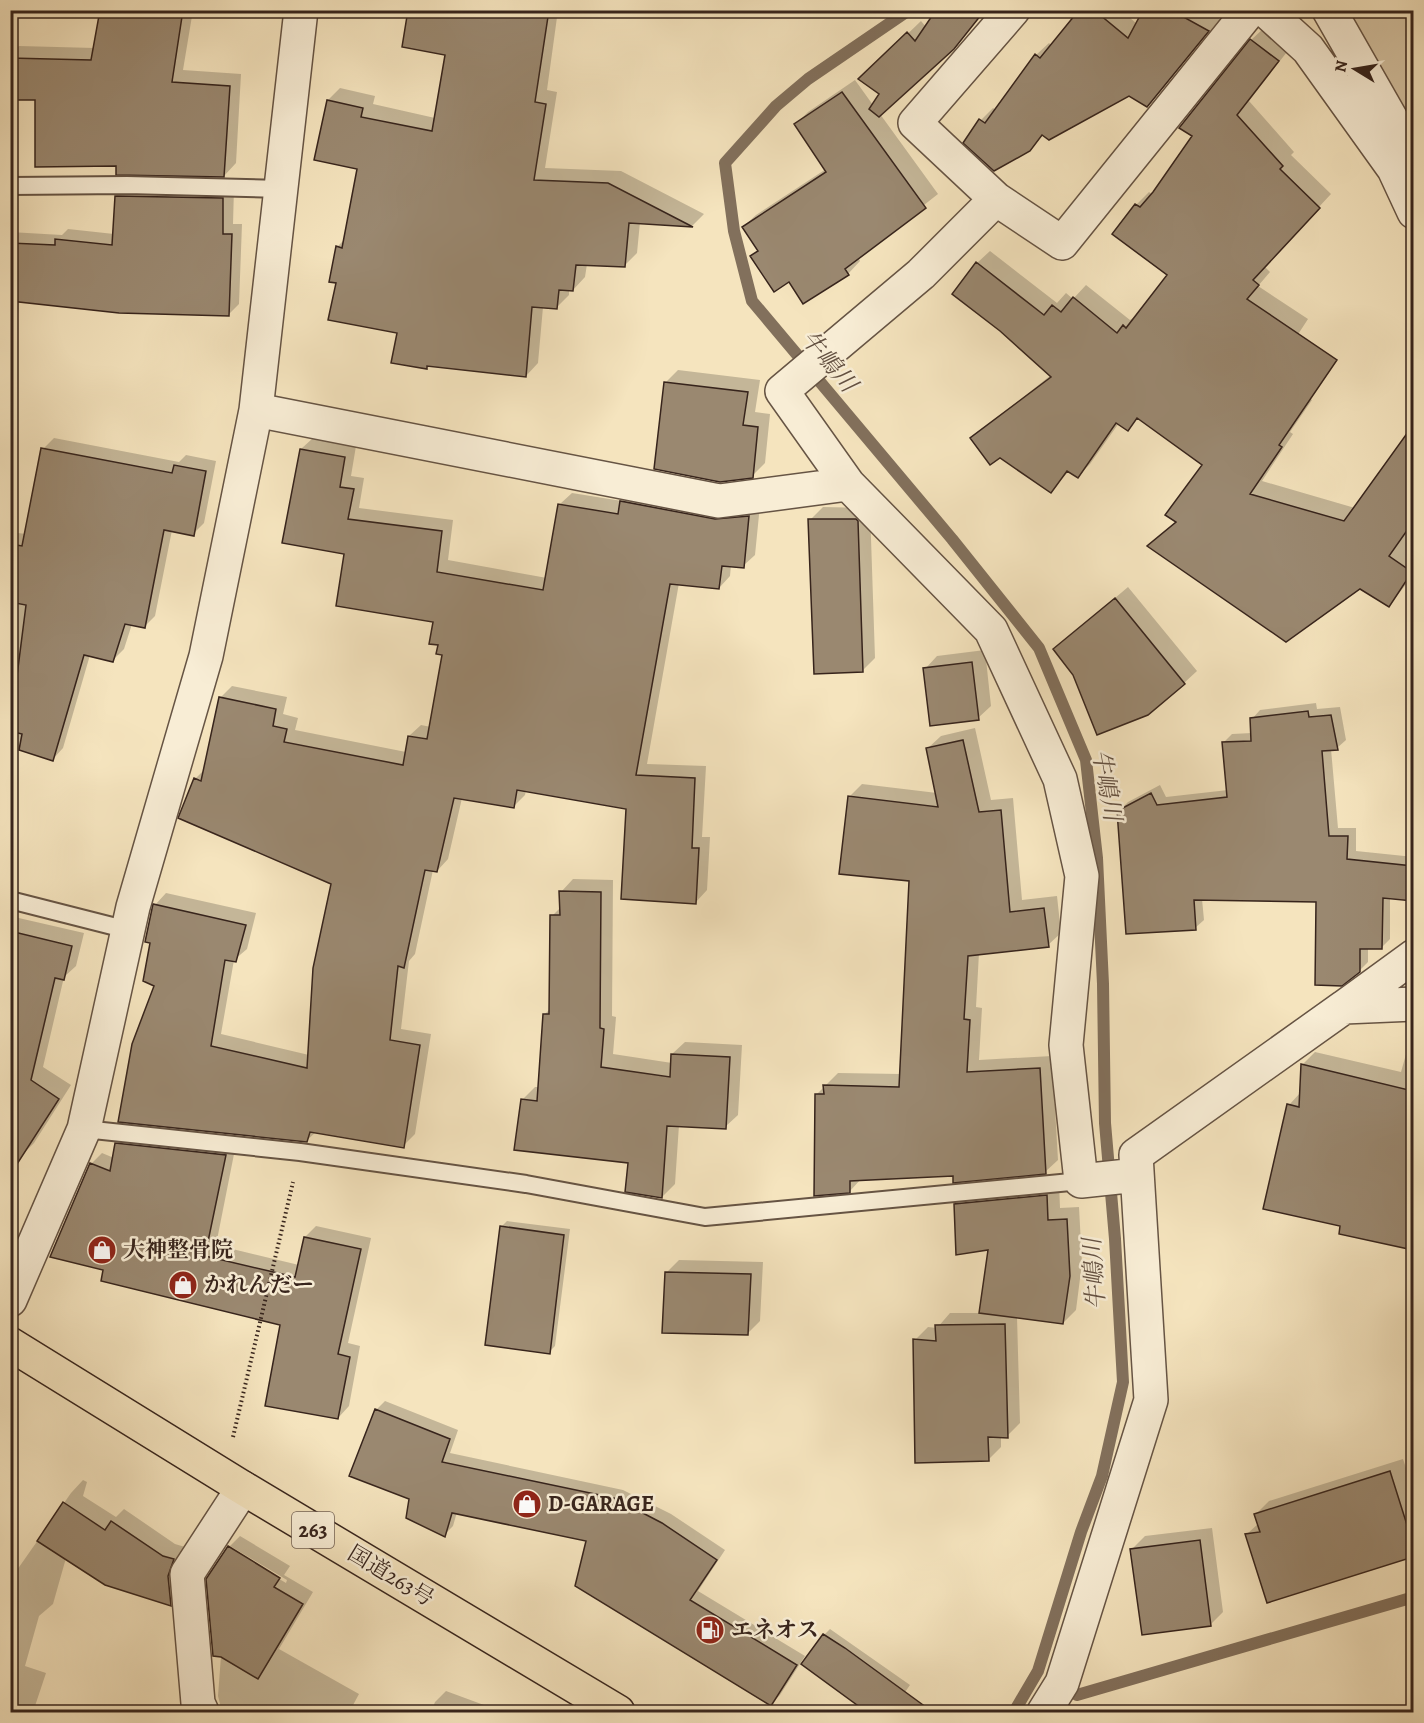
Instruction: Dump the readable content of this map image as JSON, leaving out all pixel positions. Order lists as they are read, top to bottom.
{
  "streets": {
    "highway": ["263", "国道263号"]
  },
  "water": ["牛嶋川"],
  "places": {
    "shop": ["大神整骨院", "かれんだー", "D-GARAGE"],
    "fuel station": ["エネオス"]
  },
  "north": "left"
}
